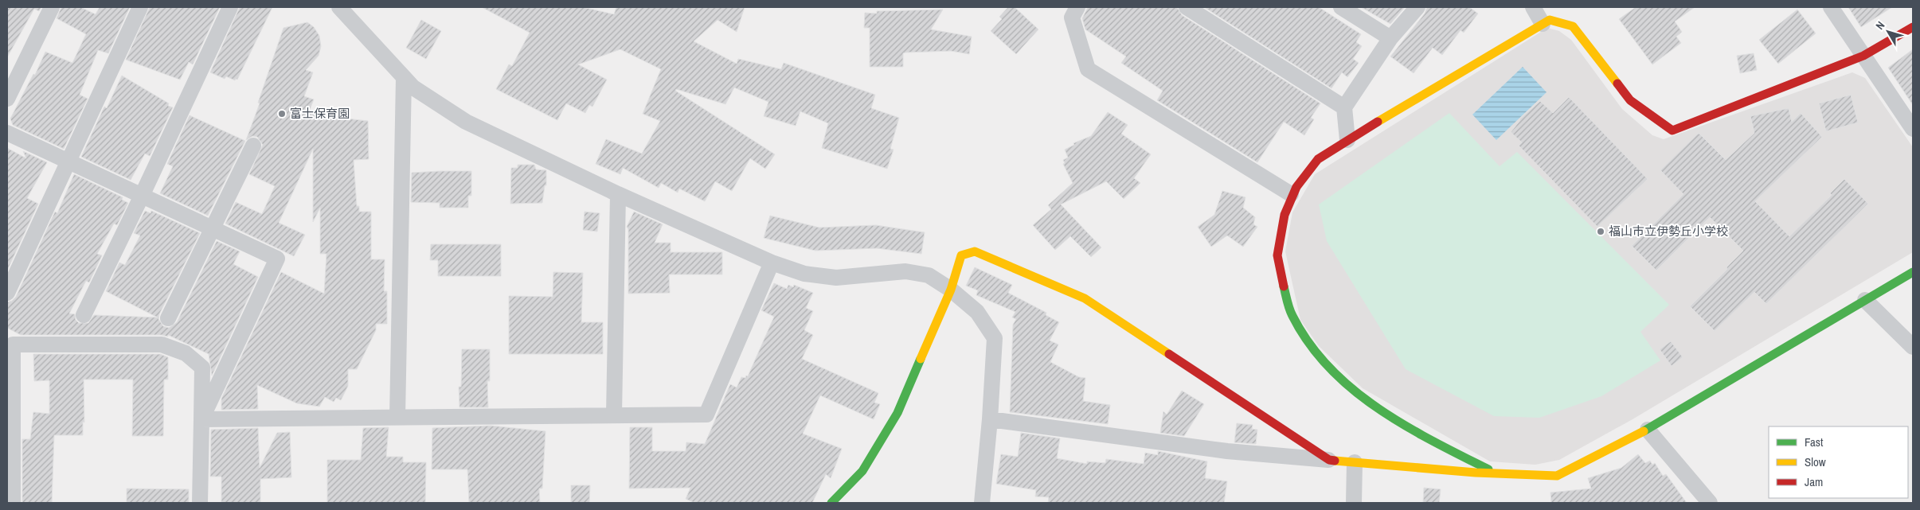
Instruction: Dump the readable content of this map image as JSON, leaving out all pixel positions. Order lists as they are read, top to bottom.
{
  "places": ["富士保育園", "福山市立伊勢丘小学校"],
  "legend": ["Fast", "Slow", "Jam"],
  "north": "top left"
}
